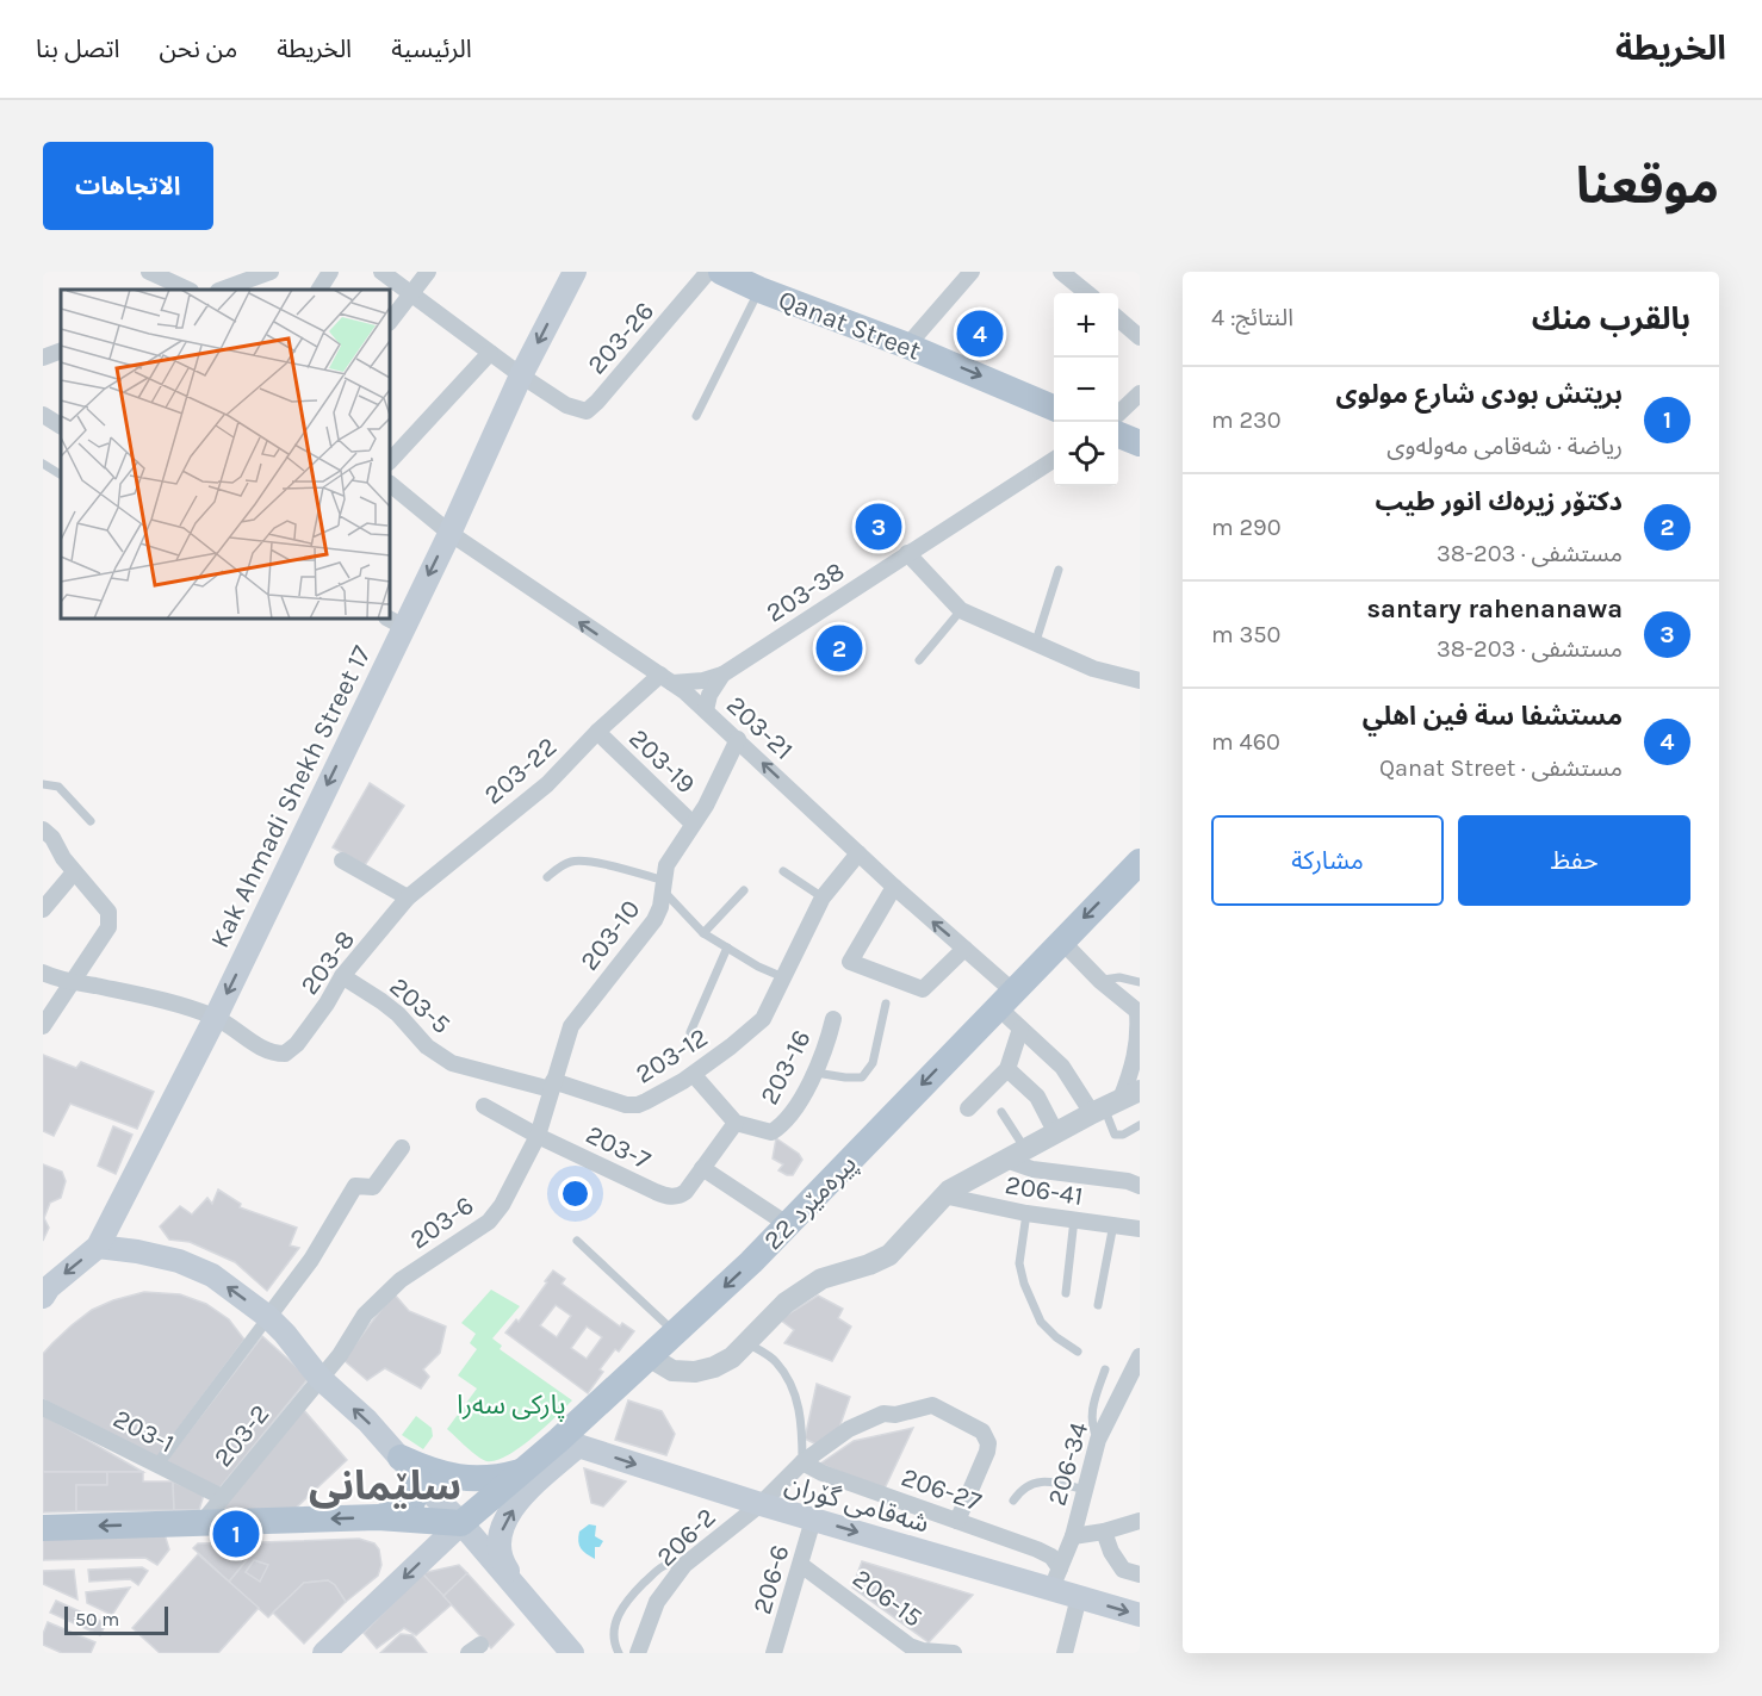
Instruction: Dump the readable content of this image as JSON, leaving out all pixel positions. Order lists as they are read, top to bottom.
{
  "streets": {
    "main road": [
      "Qanat Street",
      "Kak Ahmadi Shekh Street 17",
      "22 پیرەمێرد",
      "شەقامی گۆران"
    ],
    "street": [
      "203-26",
      "203-38",
      "203-21",
      "203-19",
      "203-22",
      "203-10",
      "203-8",
      "203-5",
      "203-12",
      "203-16",
      "203-7",
      "206-41",
      "203-6",
      "203-1",
      "203-2",
      "206-34",
      "206-27",
      "206-2",
      "206-6",
      "206-15"
    ]
  },
  "crossings": [
    ["203-26", "Kak Ahmadi Shekh Street 17"],
    ["203-38", "203-21"],
    ["203-38", "203-22"],
    ["203-21", "203-22"],
    ["203-21", "Kak Ahmadi Shekh Street 17"],
    ["203-21", "203-10"],
    ["203-21", "203-12"],
    ["203-21", "22 پیرەمێرد"],
    ["203-19", "203-22"],
    ["203-19", "203-10"],
    ["203-22", "203-8"],
    ["Kak Ahmadi Shekh Street 17", "203-8"],
    ["203-10", "203-5"],
    ["203-10", "203-12"],
    ["203-10", "203-6"],
    ["203-8", "203-5"],
    ["203-5", "203-12"],
    ["203-5", "203-6"],
    ["203-12", "203-6"],
    ["203-7", "203-6"],
    ["22 پیرەمێرد", "شەقامی گۆران"],
    ["203-6", "203-2"],
    ["203-1", "203-2"],
    ["206-34", "206-27"],
    ["206-34", "شەقامی گۆران"],
    ["206-27", "شەقامی گۆران"],
    ["206-27", "206-2"],
    ["شەقامی گۆران", "206-2"],
    ["شەقامی گۆران", "206-6"],
    ["206-6", "206-15"]
  ],
  "one_way": [
    "Qanat Street",
    "203-21",
    "Kak Ahmadi Shekh Street 17",
    "22 پیرەمێرد",
    "شەقامی گۆران"
  ],
  "districts": ["سلێمانی"],
  "parks": ["پارکی سەرا"],
  "scale_bar": "50 m",
  "page": {
    "header": "الخريطة",
    "nav": [
      "الرئيسية",
      "الخريطة",
      "من نحن",
      "اتصل بنا"
    ],
    "title": "موقعنا",
    "buttons": [
      "الاتجاهات",
      ["حفظ", "مشاركة"]
    ],
    "heading": ["بالقرب منك", "النتائج: 4"],
    "map_buttons": ["+", "−"],
    "pins": [
      "4",
      "3",
      "2",
      "1"
    ],
    "list": [
      {
        "mark": "1",
        "name": "بريتش بودى شارع مولوى",
        "note": "رياضة · شەقامی مەولەوی",
        "value": "230 m"
      },
      {
        "mark": "2",
        "name": "دکتۆر زیرەك انور طیب",
        "note": "مستشفى · 203-38",
        "value": "290 m"
      },
      {
        "mark": "3",
        "name": "santary rahenanawa",
        "note": "مستشفى · 203-38",
        "value": "350 m"
      },
      {
        "mark": "4",
        "name": "مستشفا سة فين اهلي",
        "note": "مستشفى · Qanat Street",
        "value": "460 m"
      }
    ],
    "scale": "50 m"
  }
}
